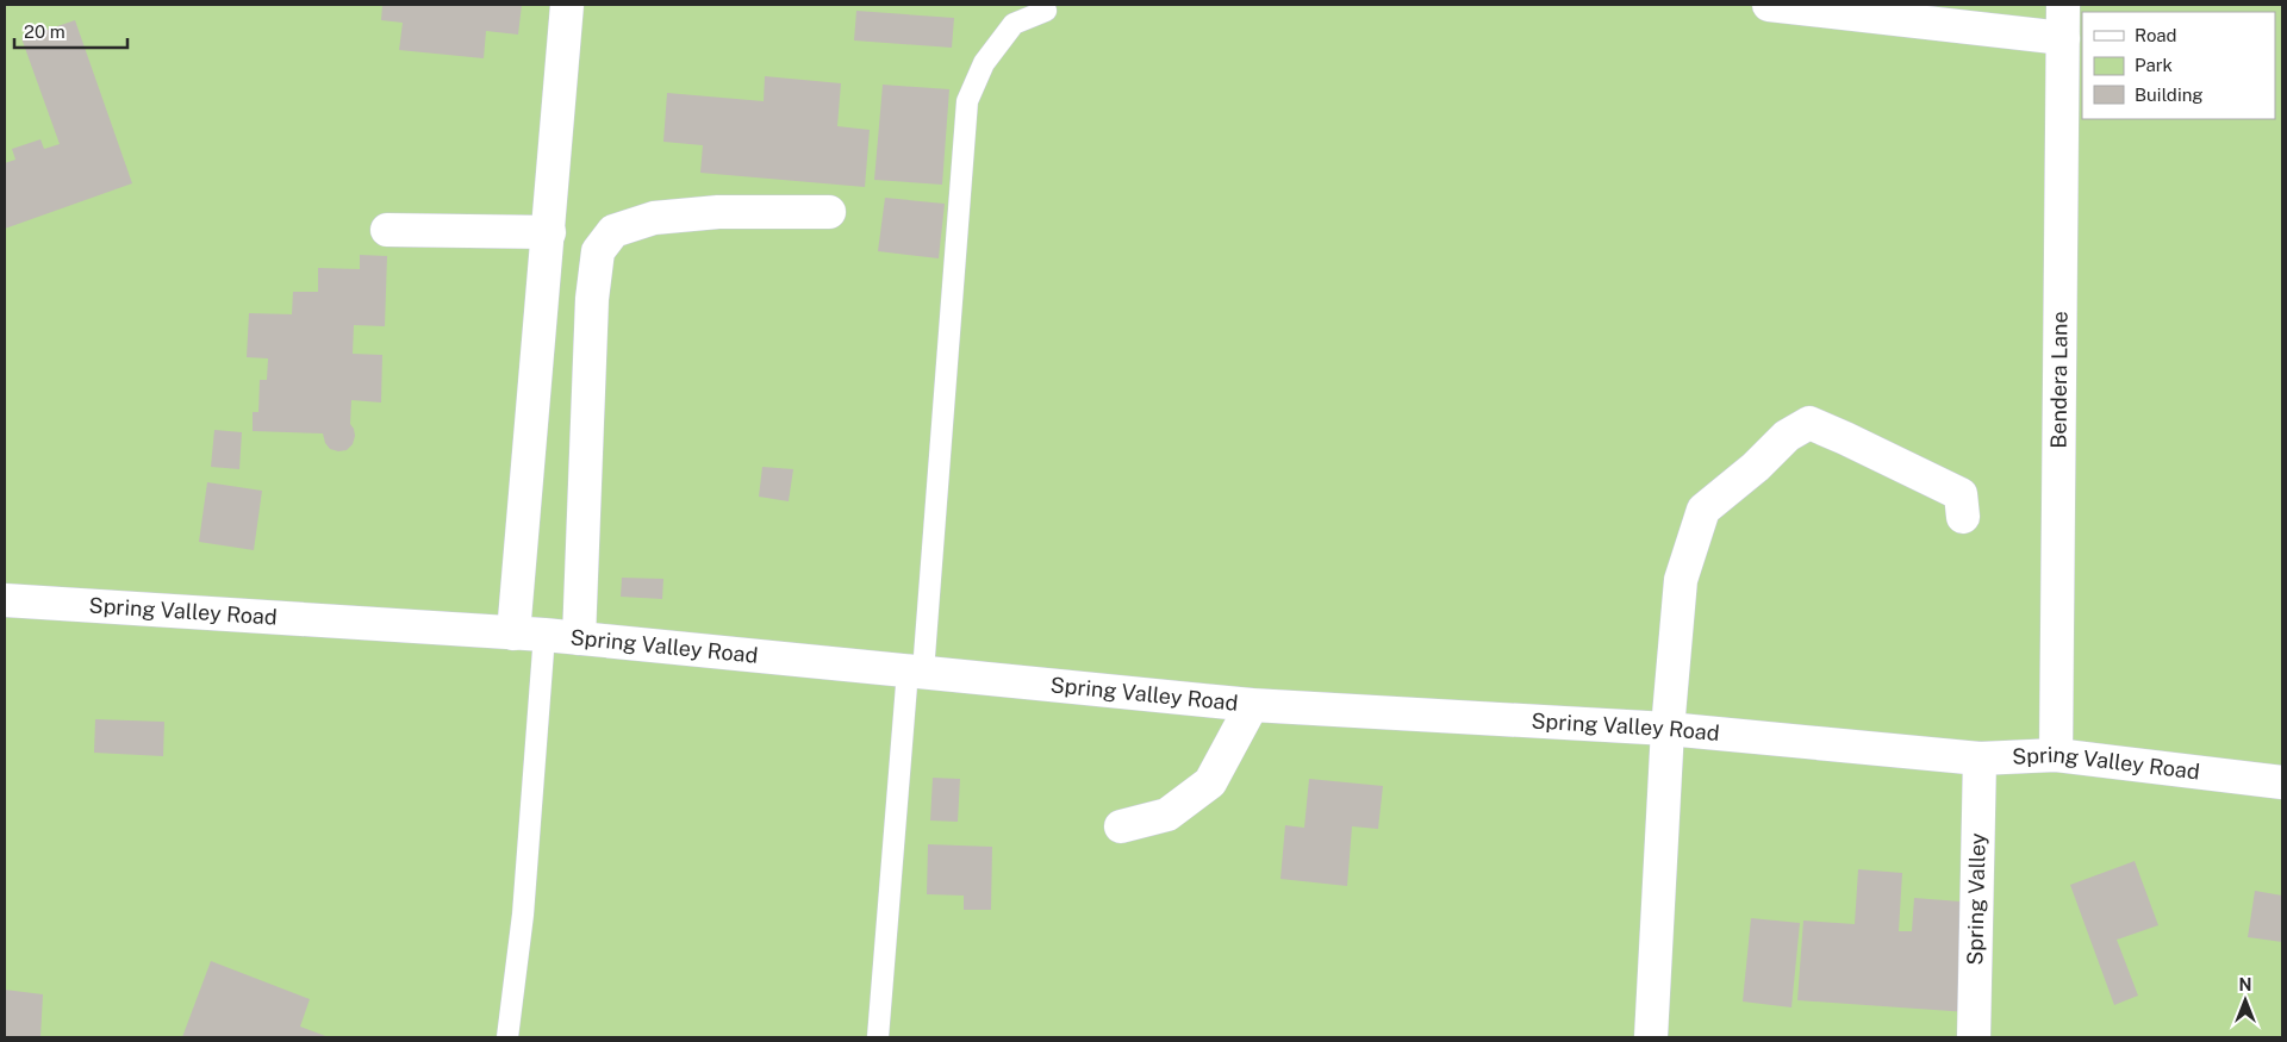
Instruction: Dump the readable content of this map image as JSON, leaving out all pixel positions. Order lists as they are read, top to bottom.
{
  "streets": {
    "street": ["Bendera Lane", "Spring Valley Road", "Spring Valley"]
  },
  "crossings": [
    ["Bendera Lane", "Spring Valley Road"],
    ["Spring Valley Road", "Spring Valley"]
  ],
  "legend": ["Road", "Park", "Building"],
  "scale_bar": "20 m",
  "north": "top"
}
